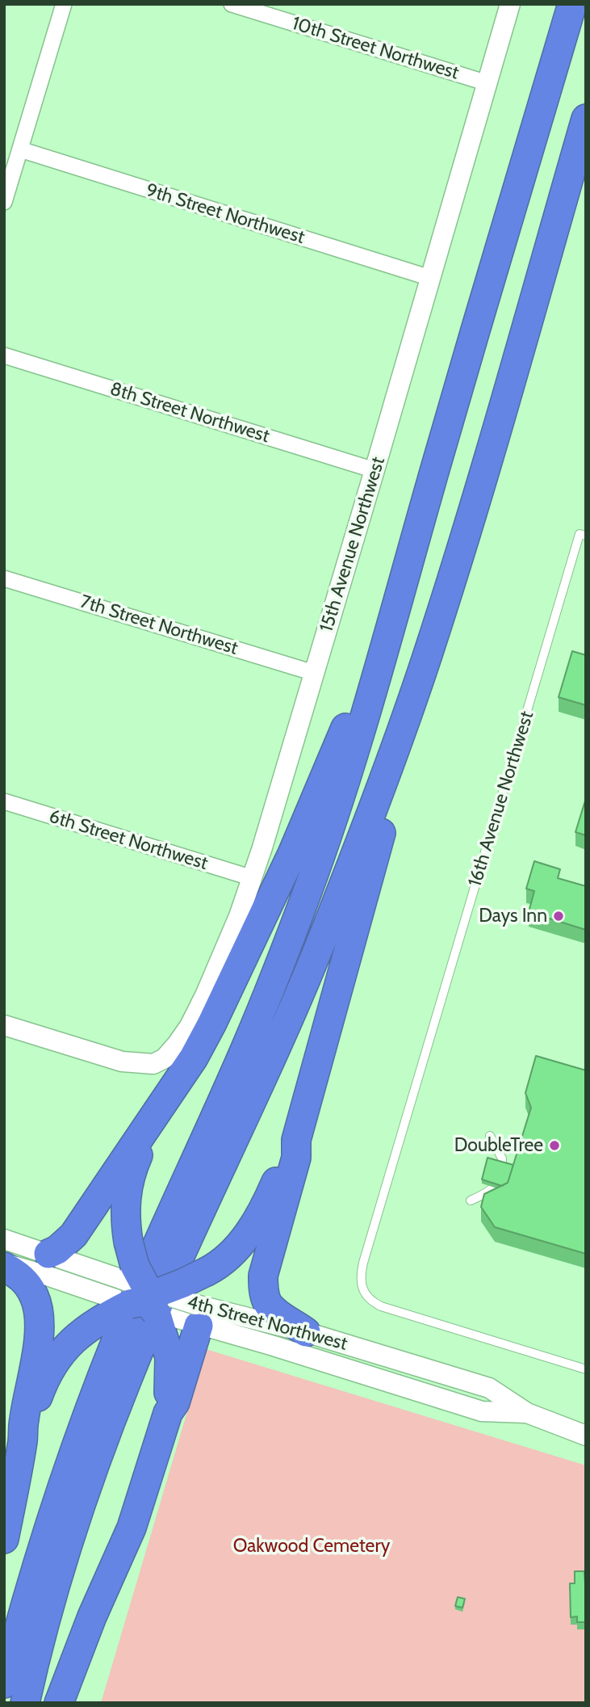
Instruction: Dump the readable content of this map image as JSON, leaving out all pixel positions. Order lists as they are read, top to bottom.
{
  "streets": {
    "street": [
      "10th Street Northwest",
      "9th Street Northwest",
      "8th Street Northwest",
      "15th Avenue Northwest",
      "7th Street Northwest",
      "6th Street Northwest",
      "4th Street Northwest"
    ],
    "lane": ["16th Avenue Northwest"]
  },
  "crossings": [
    ["10th Street Northwest", "15th Avenue Northwest"],
    ["9th Street Northwest", "15th Avenue Northwest"],
    ["8th Street Northwest", "15th Avenue Northwest"],
    ["15th Avenue Northwest", "7th Street Northwest"],
    ["15th Avenue Northwest", "6th Street Northwest"]
  ],
  "parks": ["Oakwood Cemetery"],
  "places": ["Days Inn", "DoubleTree"]
}
